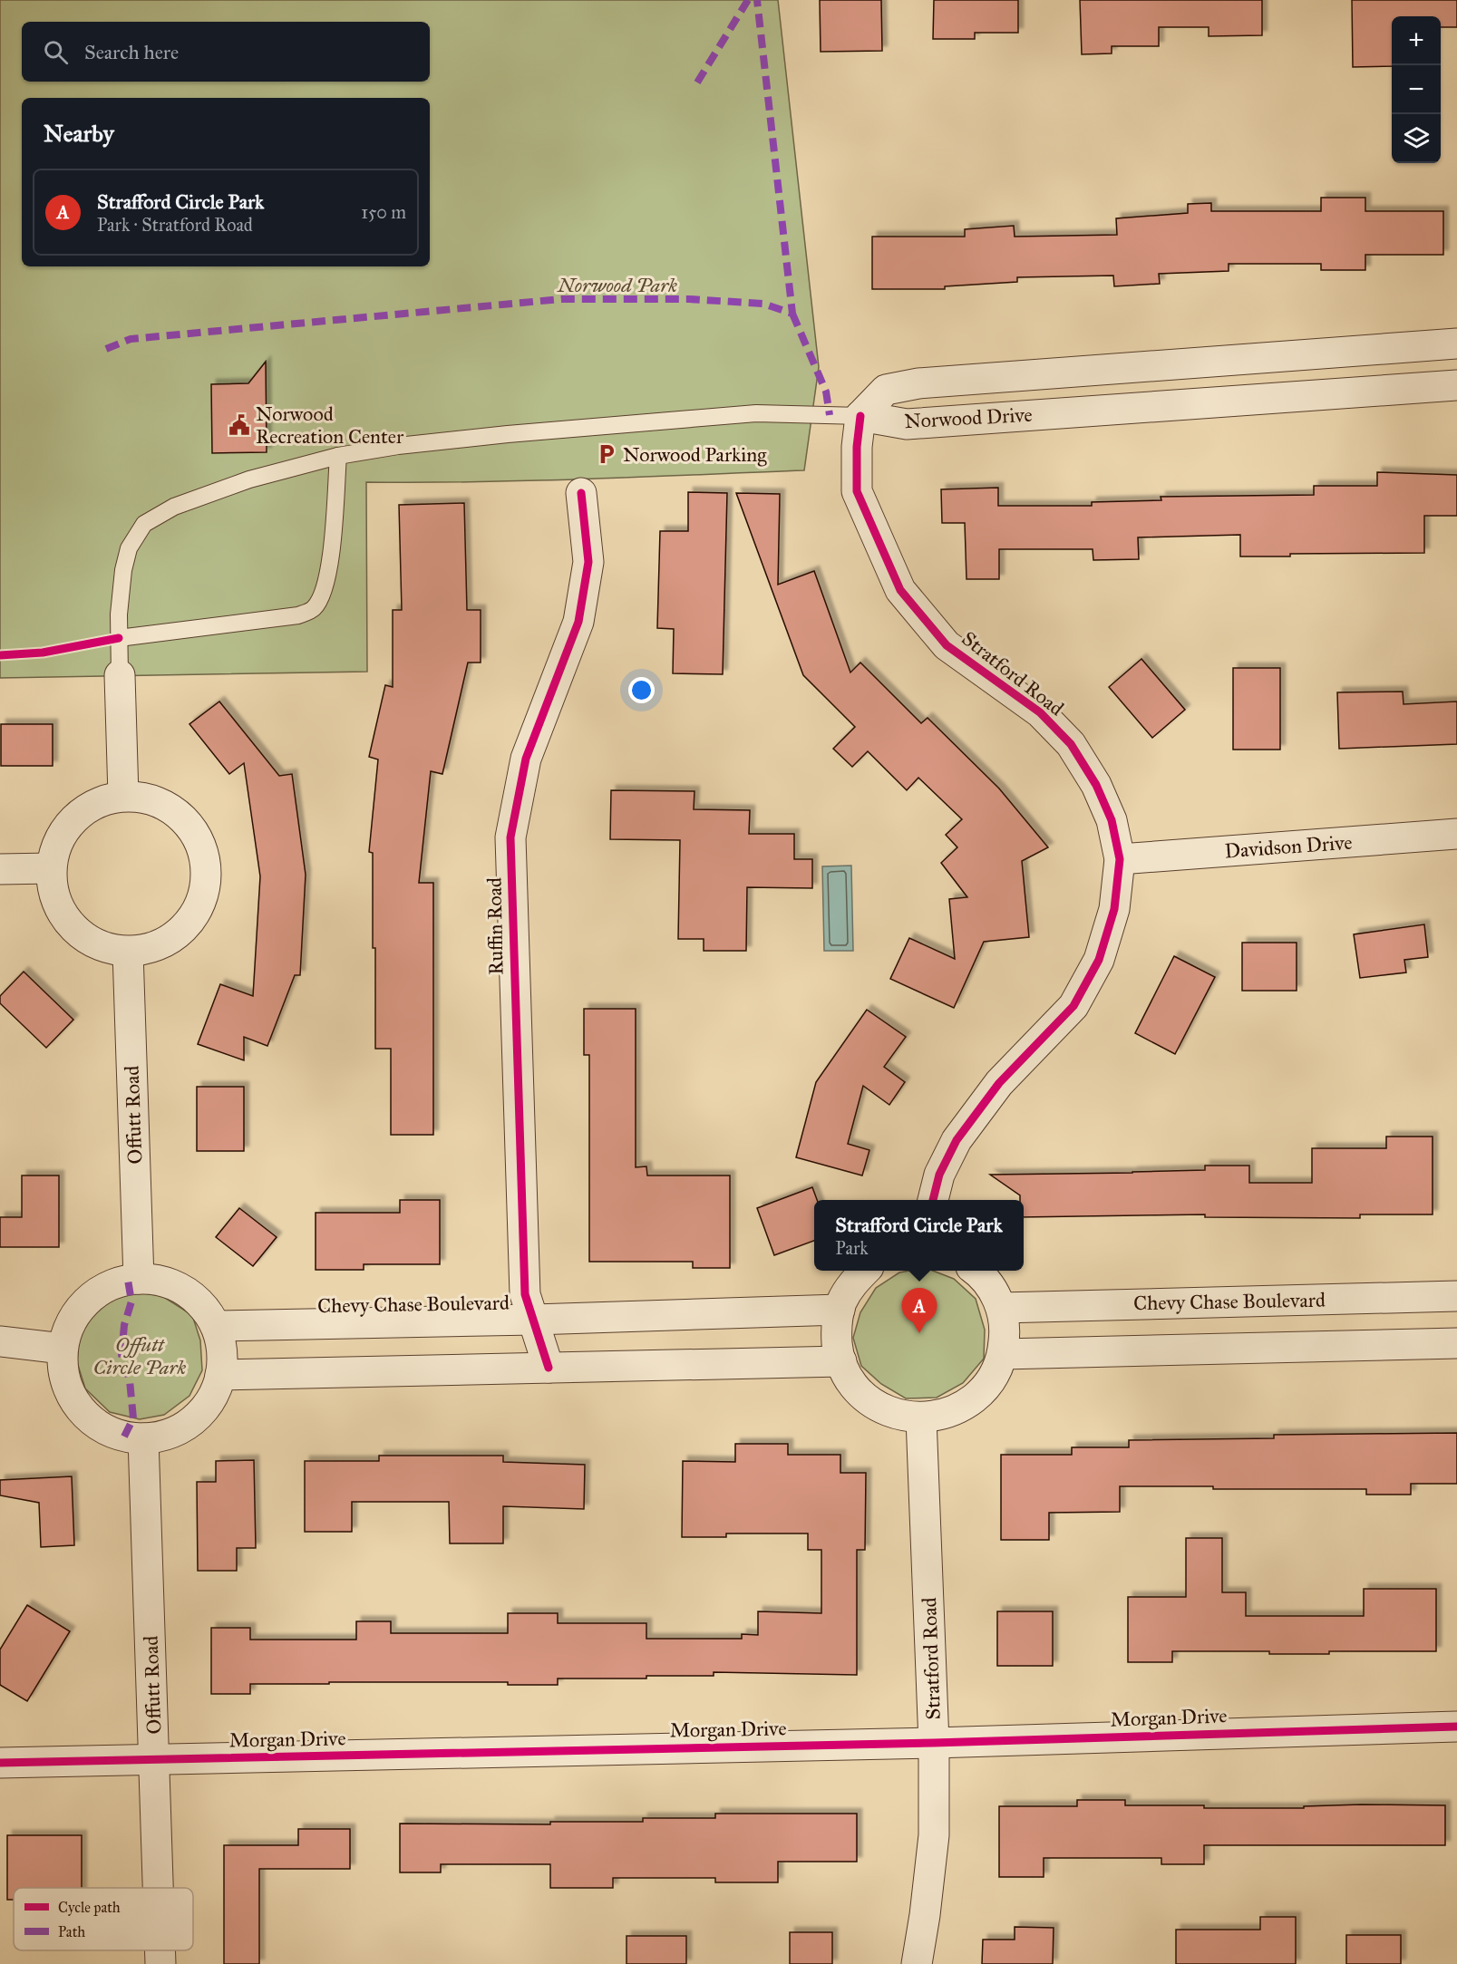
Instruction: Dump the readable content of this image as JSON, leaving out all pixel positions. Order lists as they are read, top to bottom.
{
  "streets": {
    "street": [
      "Norwood Drive",
      "Stratford Road",
      "Davidson Drive",
      "Ruffin Road",
      "Offutt Road",
      "Chevy Chase Boulevard",
      "Morgan Drive"
    ]
  },
  "crossings": [
    ["Norwood Drive", "Stratford Road"],
    ["Stratford Road", "Davidson Drive"],
    ["Stratford Road", "Morgan Drive"],
    ["Ruffin Road", "Chevy Chase Boulevard"],
    ["Offutt Road", "Chevy Chase Boulevard"],
    ["Offutt Road", "Morgan Drive"]
  ],
  "parks": ["Norwood Park", "Offutt Circle Park"],
  "places": {
    "public building": ["Norwood Recreation Center"],
    "parking": ["Norwood Parking"]
  },
  "legend": ["Cycle path", "Path"],
  "page": {
    "map_buttons": ["+", "−"],
    "search": "Search here",
    "heading": "Nearby",
    "list": [
      {
        "mark": "A",
        "name": "Strafford Circle Park",
        "note": "Park · Stratford Road",
        "value": "150 m"
      }
    ],
    "popup": ["Strafford Circle Park", "Park"],
    "pins": "A"
  }
}
